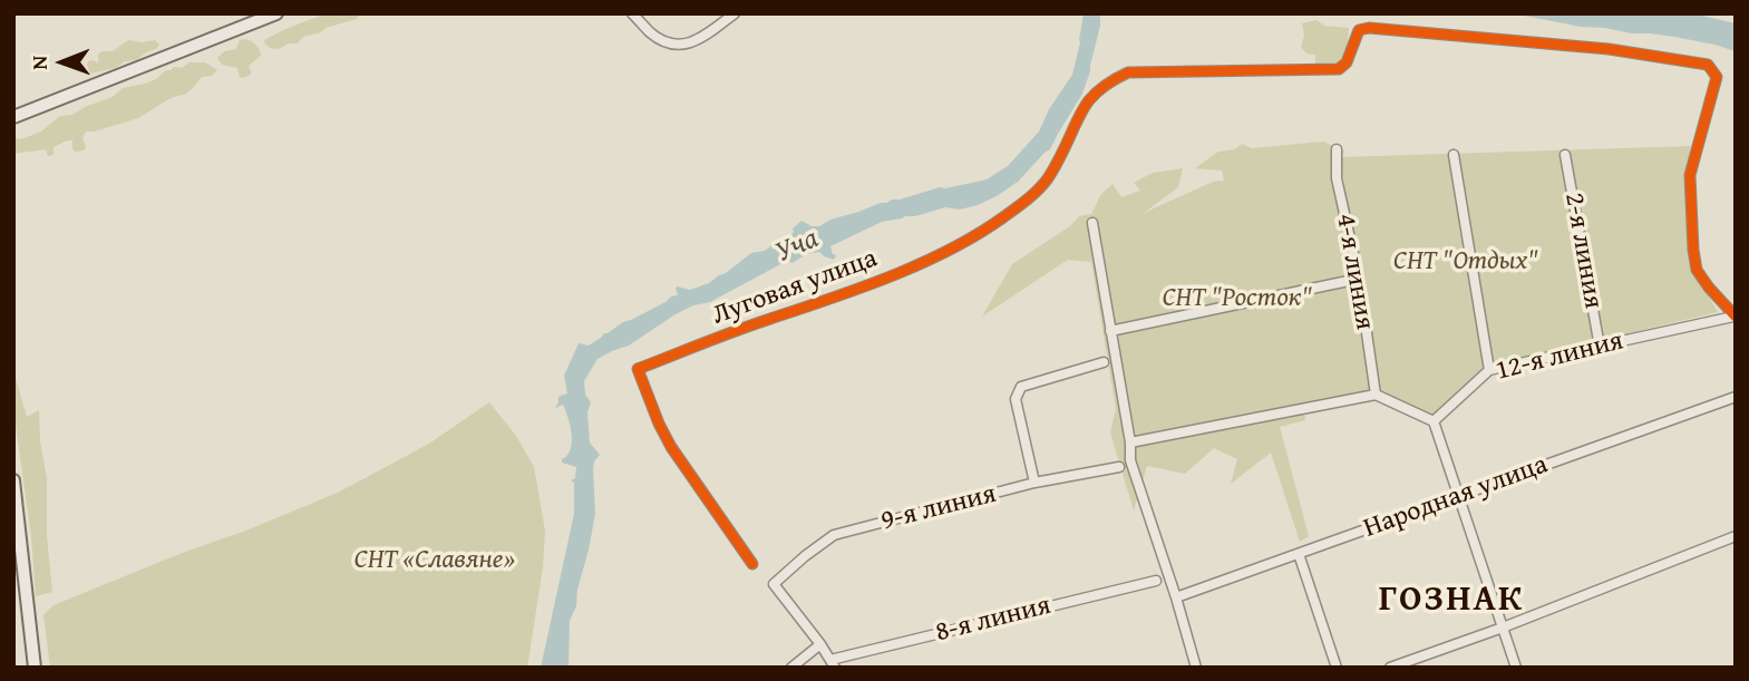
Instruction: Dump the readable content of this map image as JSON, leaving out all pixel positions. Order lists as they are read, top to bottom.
{
  "streets": {
    "street": [
      "2-я линия",
      "4-я линия",
      "Луговая улица",
      "12-я линия",
      "Народная улица",
      "9-я линия",
      "8-я линия"
    ]
  },
  "crossings": [
    ["2-я линия", "12-я линия"],
    ["Луговая улица", "12-я линия"]
  ],
  "districts": ["ГОЗНАК"],
  "water": ["Уча"],
  "parks": ["СНТ \"Отдых\"", "СНТ \"Росток\"", "СНТ «Славяне»"],
  "north": "left"
}
